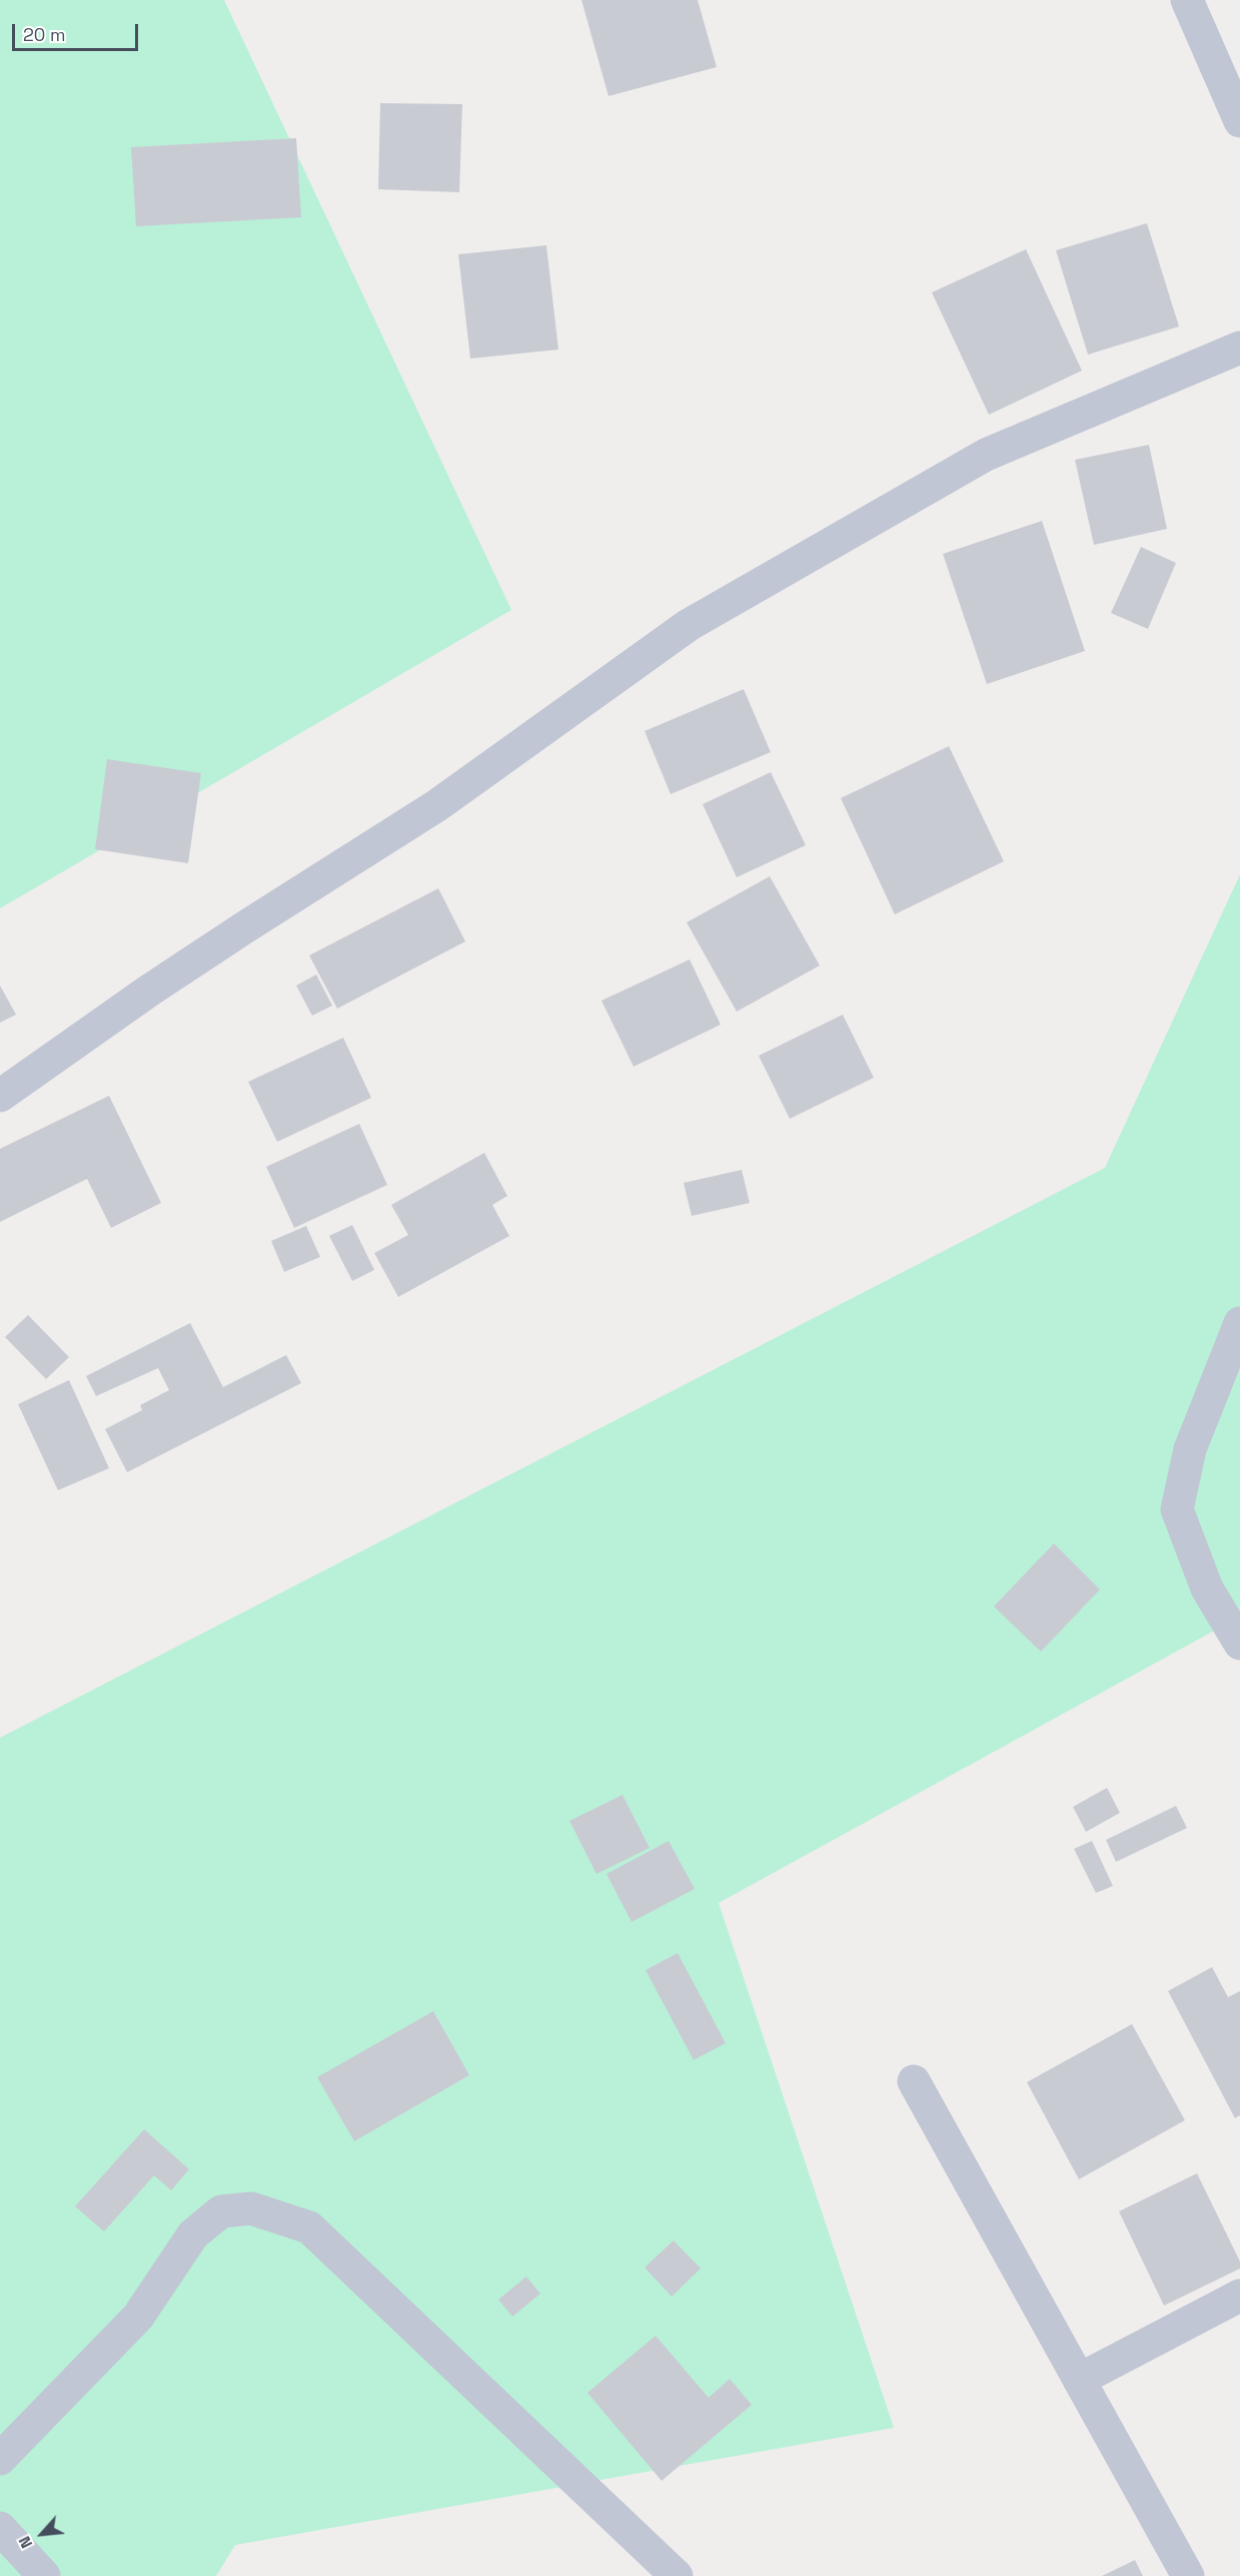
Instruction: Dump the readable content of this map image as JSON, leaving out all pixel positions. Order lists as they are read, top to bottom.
{
  "scale_bar": "20 m",
  "north": "bottom left"
}
